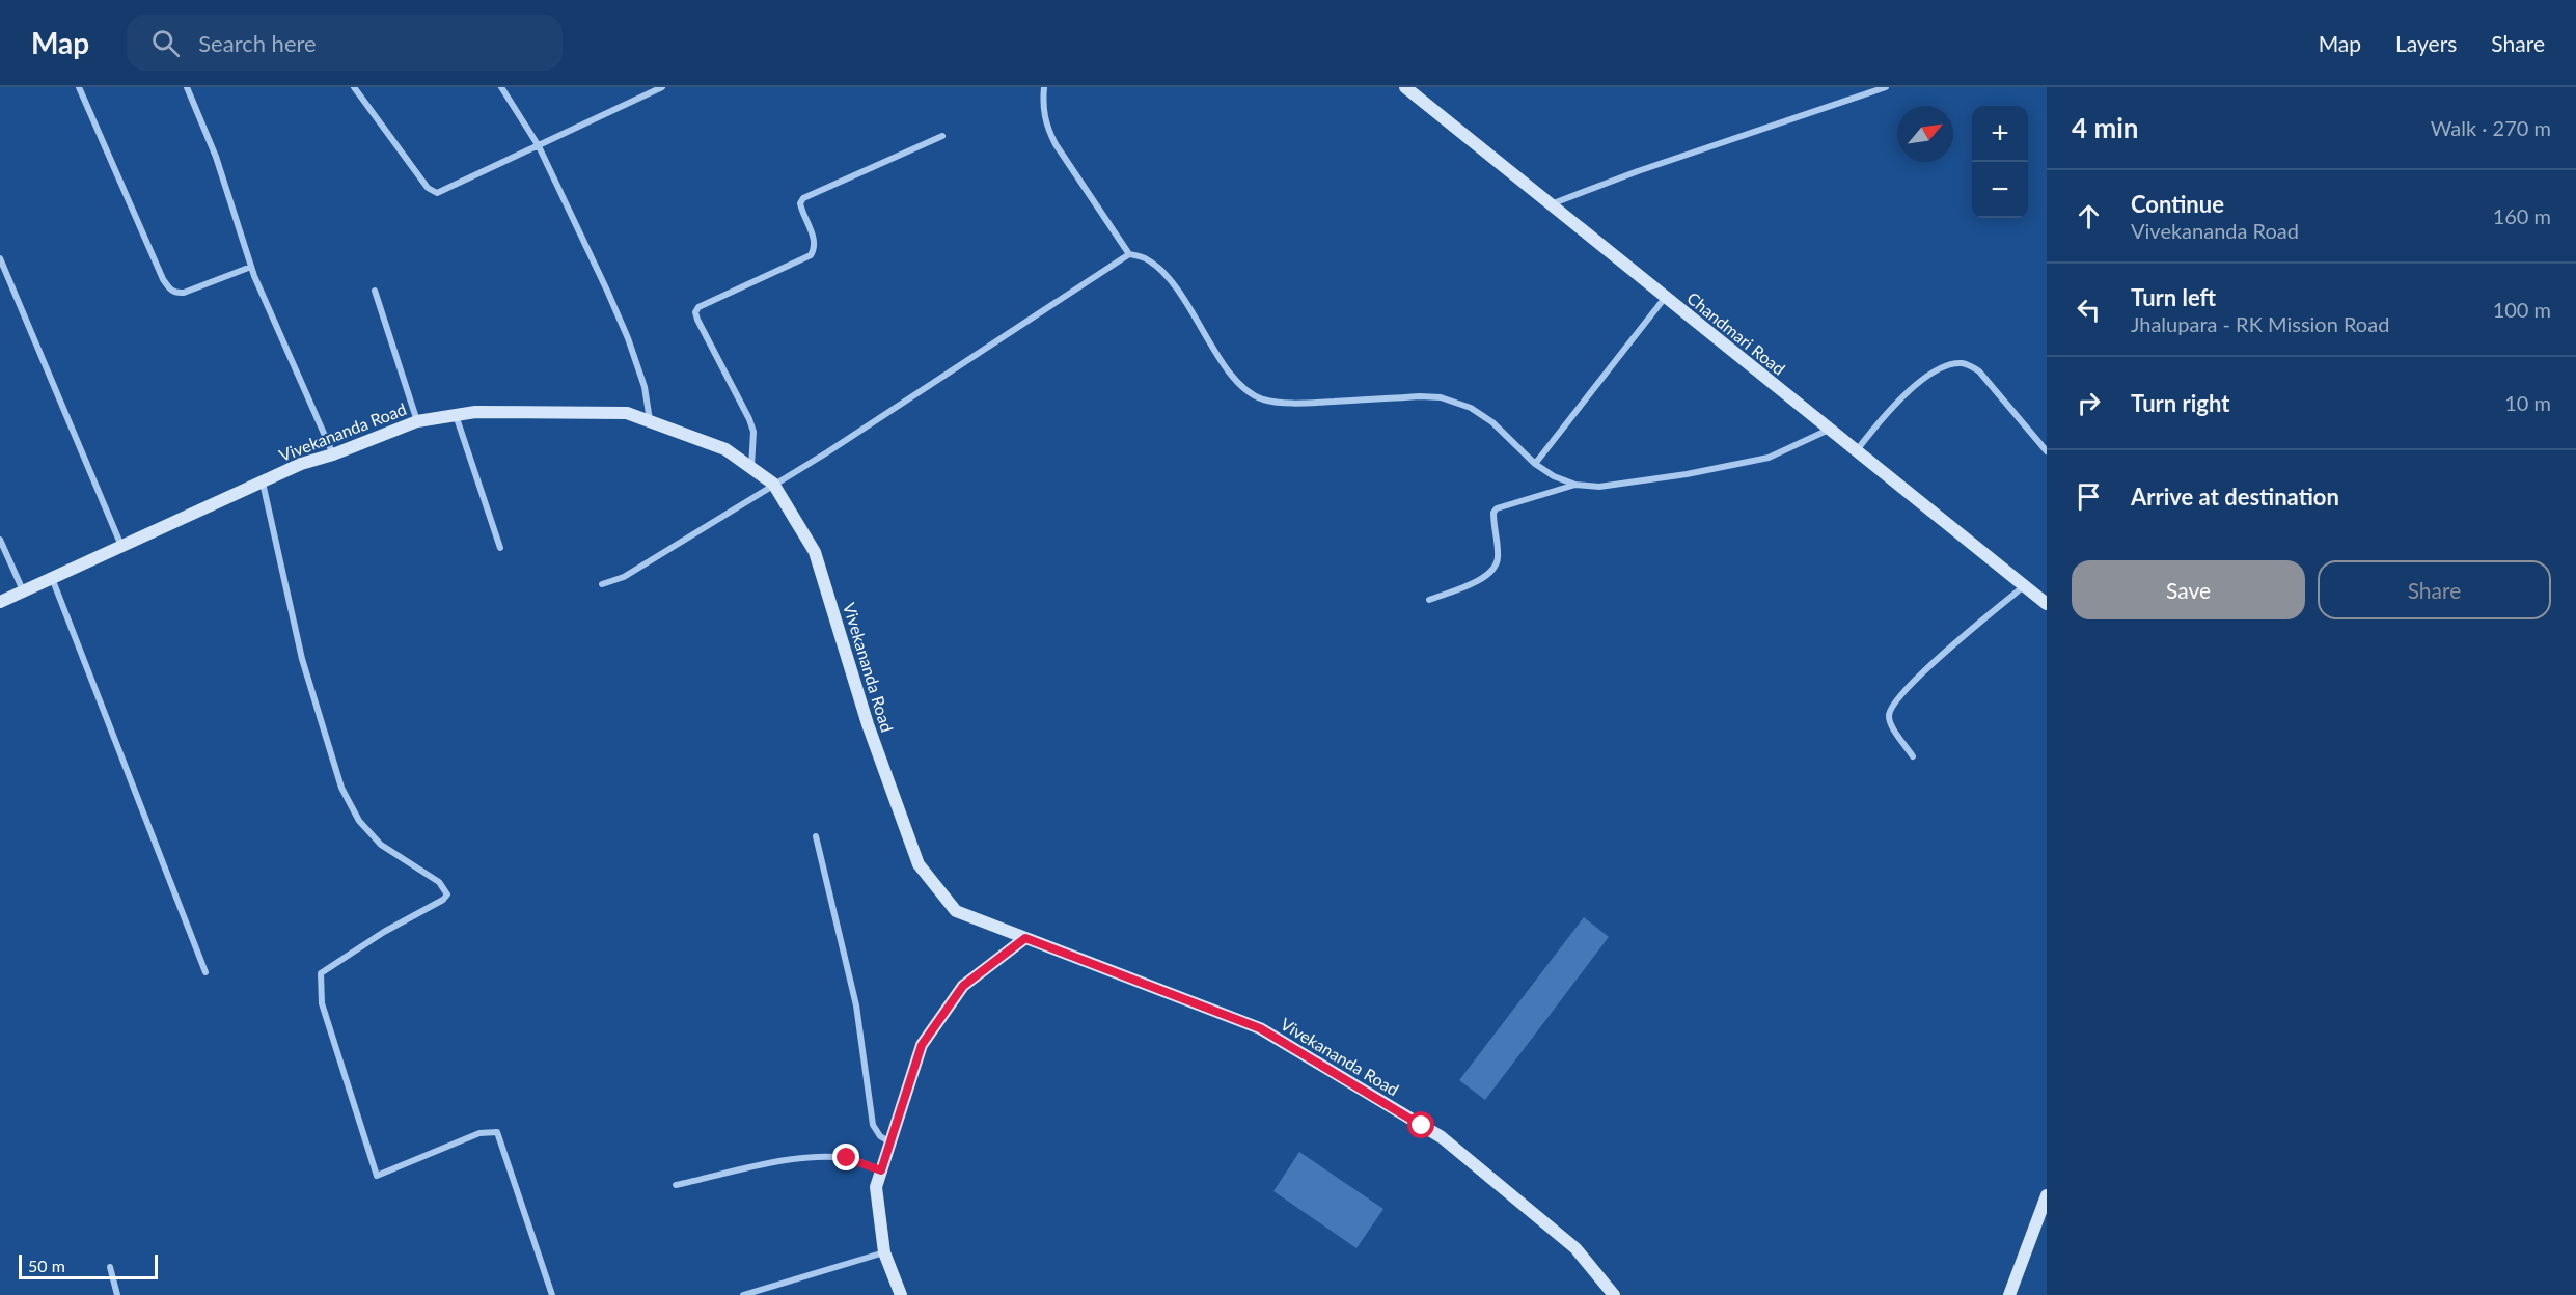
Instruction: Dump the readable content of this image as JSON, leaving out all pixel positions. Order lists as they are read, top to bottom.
{
  "streets": {
    "main road": ["Chandmari Road", "Vivekananda Road"]
  },
  "scale_bar": "50 m",
  "north": "top right",
  "page": {
    "header": "Map",
    "search": "Search here",
    "nav": ["Map", "Layers", "Share"],
    "heading": ["4 min", "Walk · 270 m"],
    "map_buttons": ["+", "−"],
    "list": [
      ["Continue", "Vivekananda Road", "160 m"],
      ["Turn left", "Jhalupara - RK Mission Road", "100 m"],
      ["Turn right", "10 m"],
      "Arrive at destination"
    ],
    "buttons": ["Save", "Share"],
    "scale": "50 m"
  }
}
